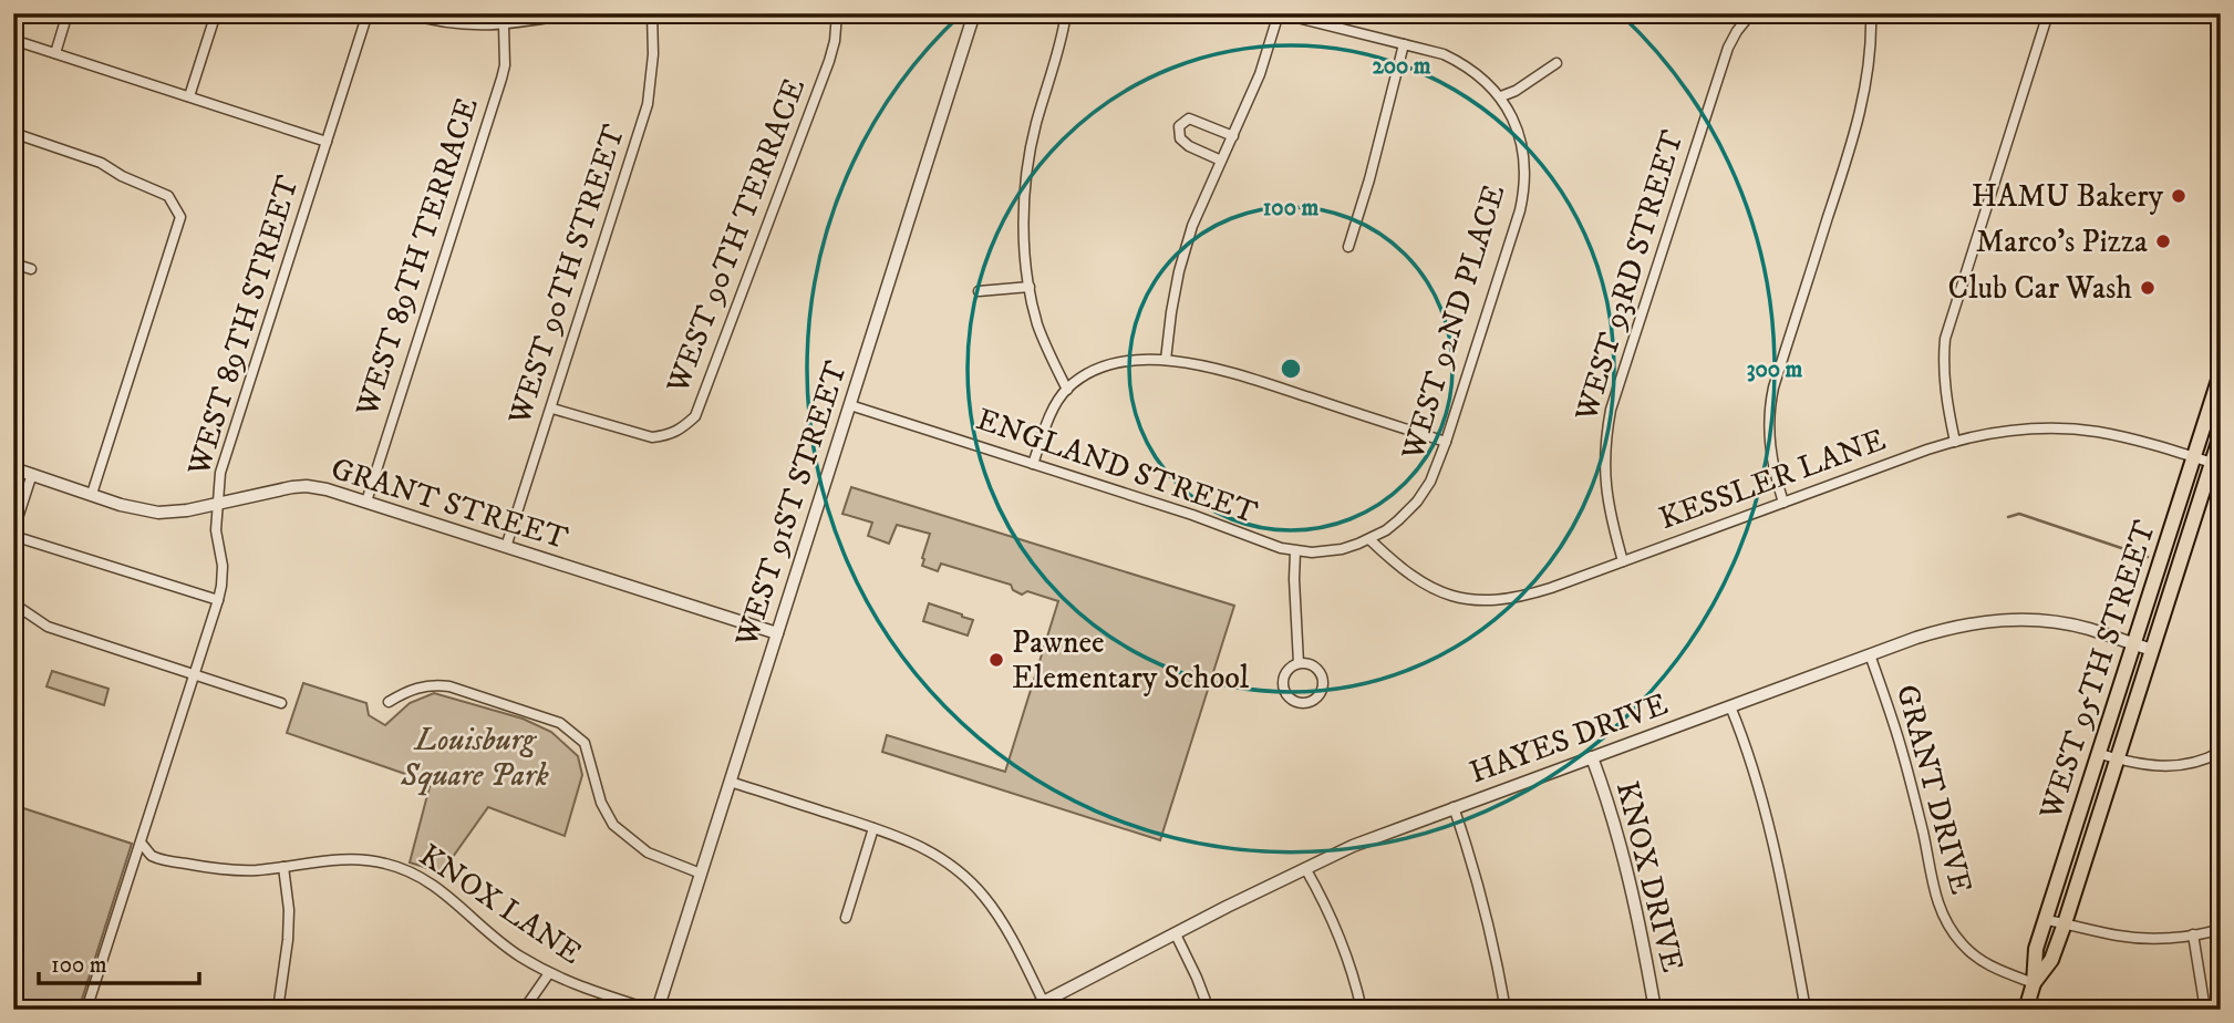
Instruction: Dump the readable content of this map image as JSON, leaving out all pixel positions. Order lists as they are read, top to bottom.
{
  "streets": {
    "main road": ["WEST 95TH STREET"],
    "street": [
      "WEST 90TH TERRACE",
      "WEST 89TH TERRACE",
      "WEST 90TH STREET",
      "WEST 93RD STREET",
      "WEST 92ND PLACE",
      "WEST 89TH STREET",
      "ENGLAND STREET",
      "KESSLER LANE",
      "GRANT STREET",
      "WEST 91ST STREET",
      "HAYES DRIVE",
      "GRANT DRIVE",
      "KNOX DRIVE",
      "KNOX LANE"
    ]
  },
  "crossings": [
    ["WEST 90TH TERRACE", "WEST 90TH STREET"],
    ["WEST 89TH TERRACE", "GRANT STREET"],
    ["WEST 90TH STREET", "GRANT STREET"],
    ["WEST 93RD STREET", "KESSLER LANE"],
    ["WEST 92ND PLACE", "ENGLAND STREET"],
    ["WEST 92ND PLACE", "KESSLER LANE"],
    ["WEST 89TH STREET", "GRANT STREET"],
    ["WEST 89TH STREET", "KNOX LANE"],
    ["ENGLAND STREET", "KESSLER LANE"],
    ["ENGLAND STREET", "WEST 91ST STREET"],
    ["KESSLER LANE", "WEST 95TH STREET"],
    ["GRANT STREET", "WEST 91ST STREET"],
    ["WEST 95TH STREET", "HAYES DRIVE"],
    ["WEST 95TH STREET", "GRANT DRIVE"],
    ["HAYES DRIVE", "GRANT DRIVE"],
    ["HAYES DRIVE", "KNOX DRIVE"]
  ],
  "parks": ["Louisburg Square Park"],
  "places": [
    "HAMU Bakery",
    "Marco's Pizza",
    "Club Car Wash",
    "Pawnee Elementary School"
  ],
  "scale_bar": "100 m",
  "rings": ["200 m", "100 m", "300 m"]
}
